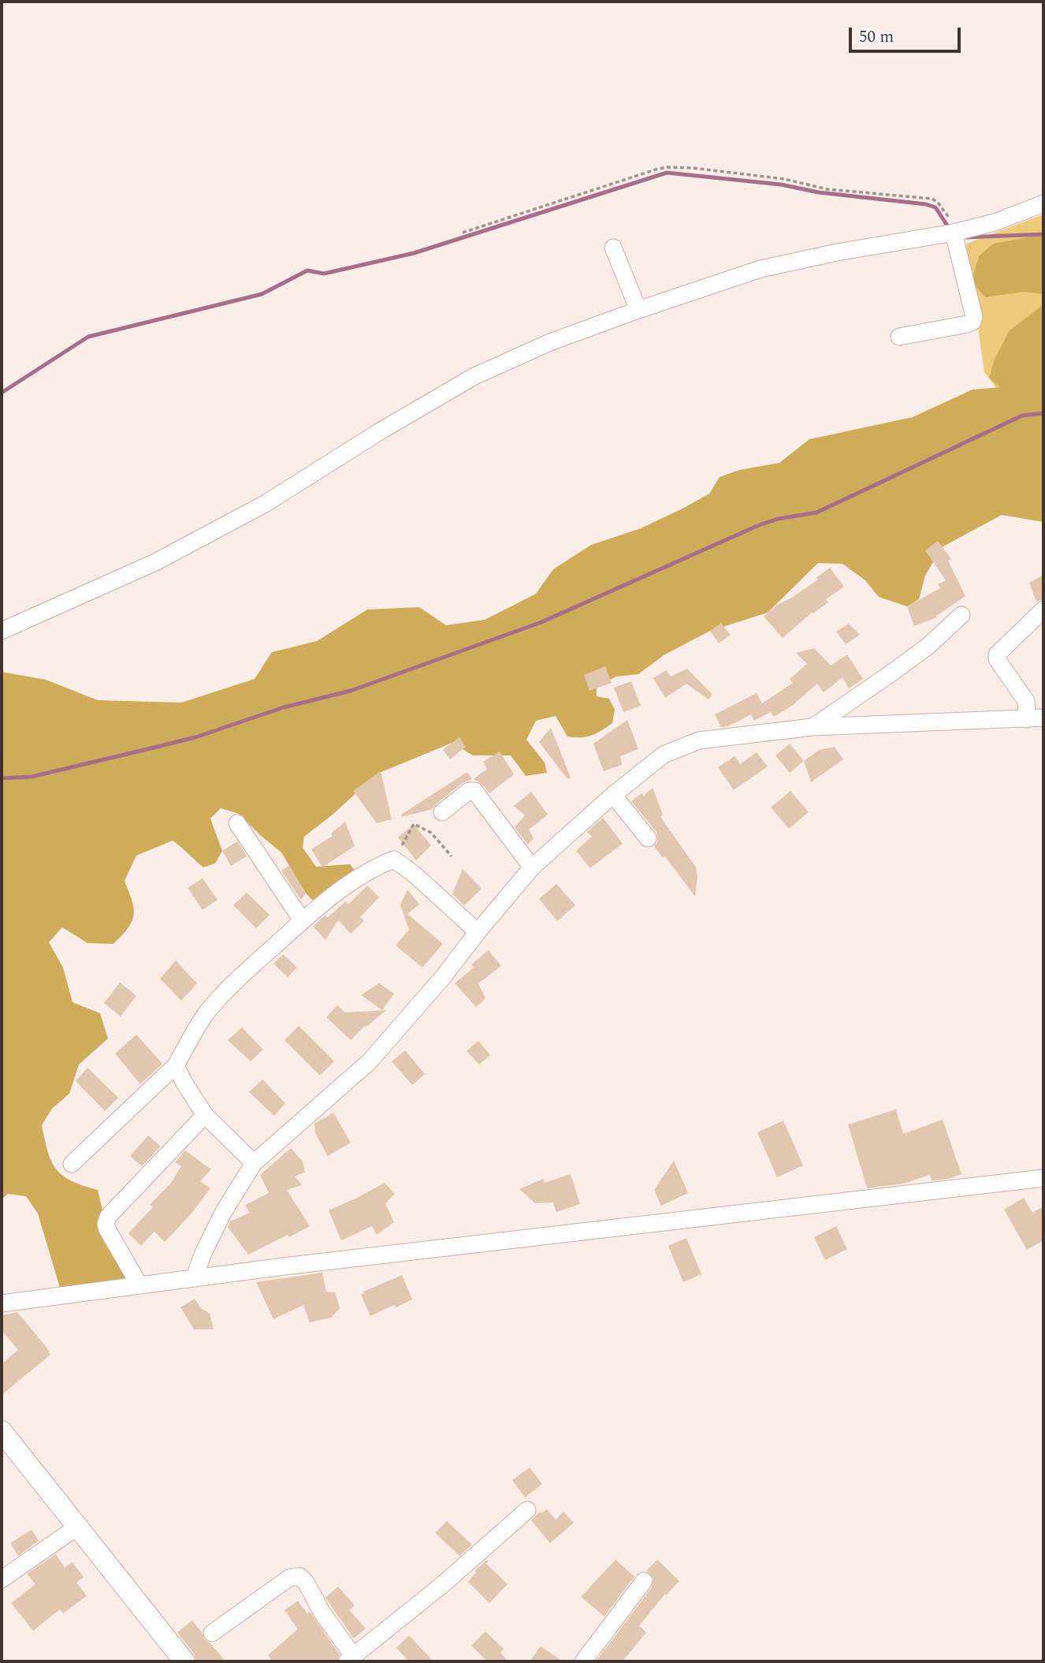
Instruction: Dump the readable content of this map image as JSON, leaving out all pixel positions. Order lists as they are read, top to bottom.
{
  "scale_bar": "50 m"
}
